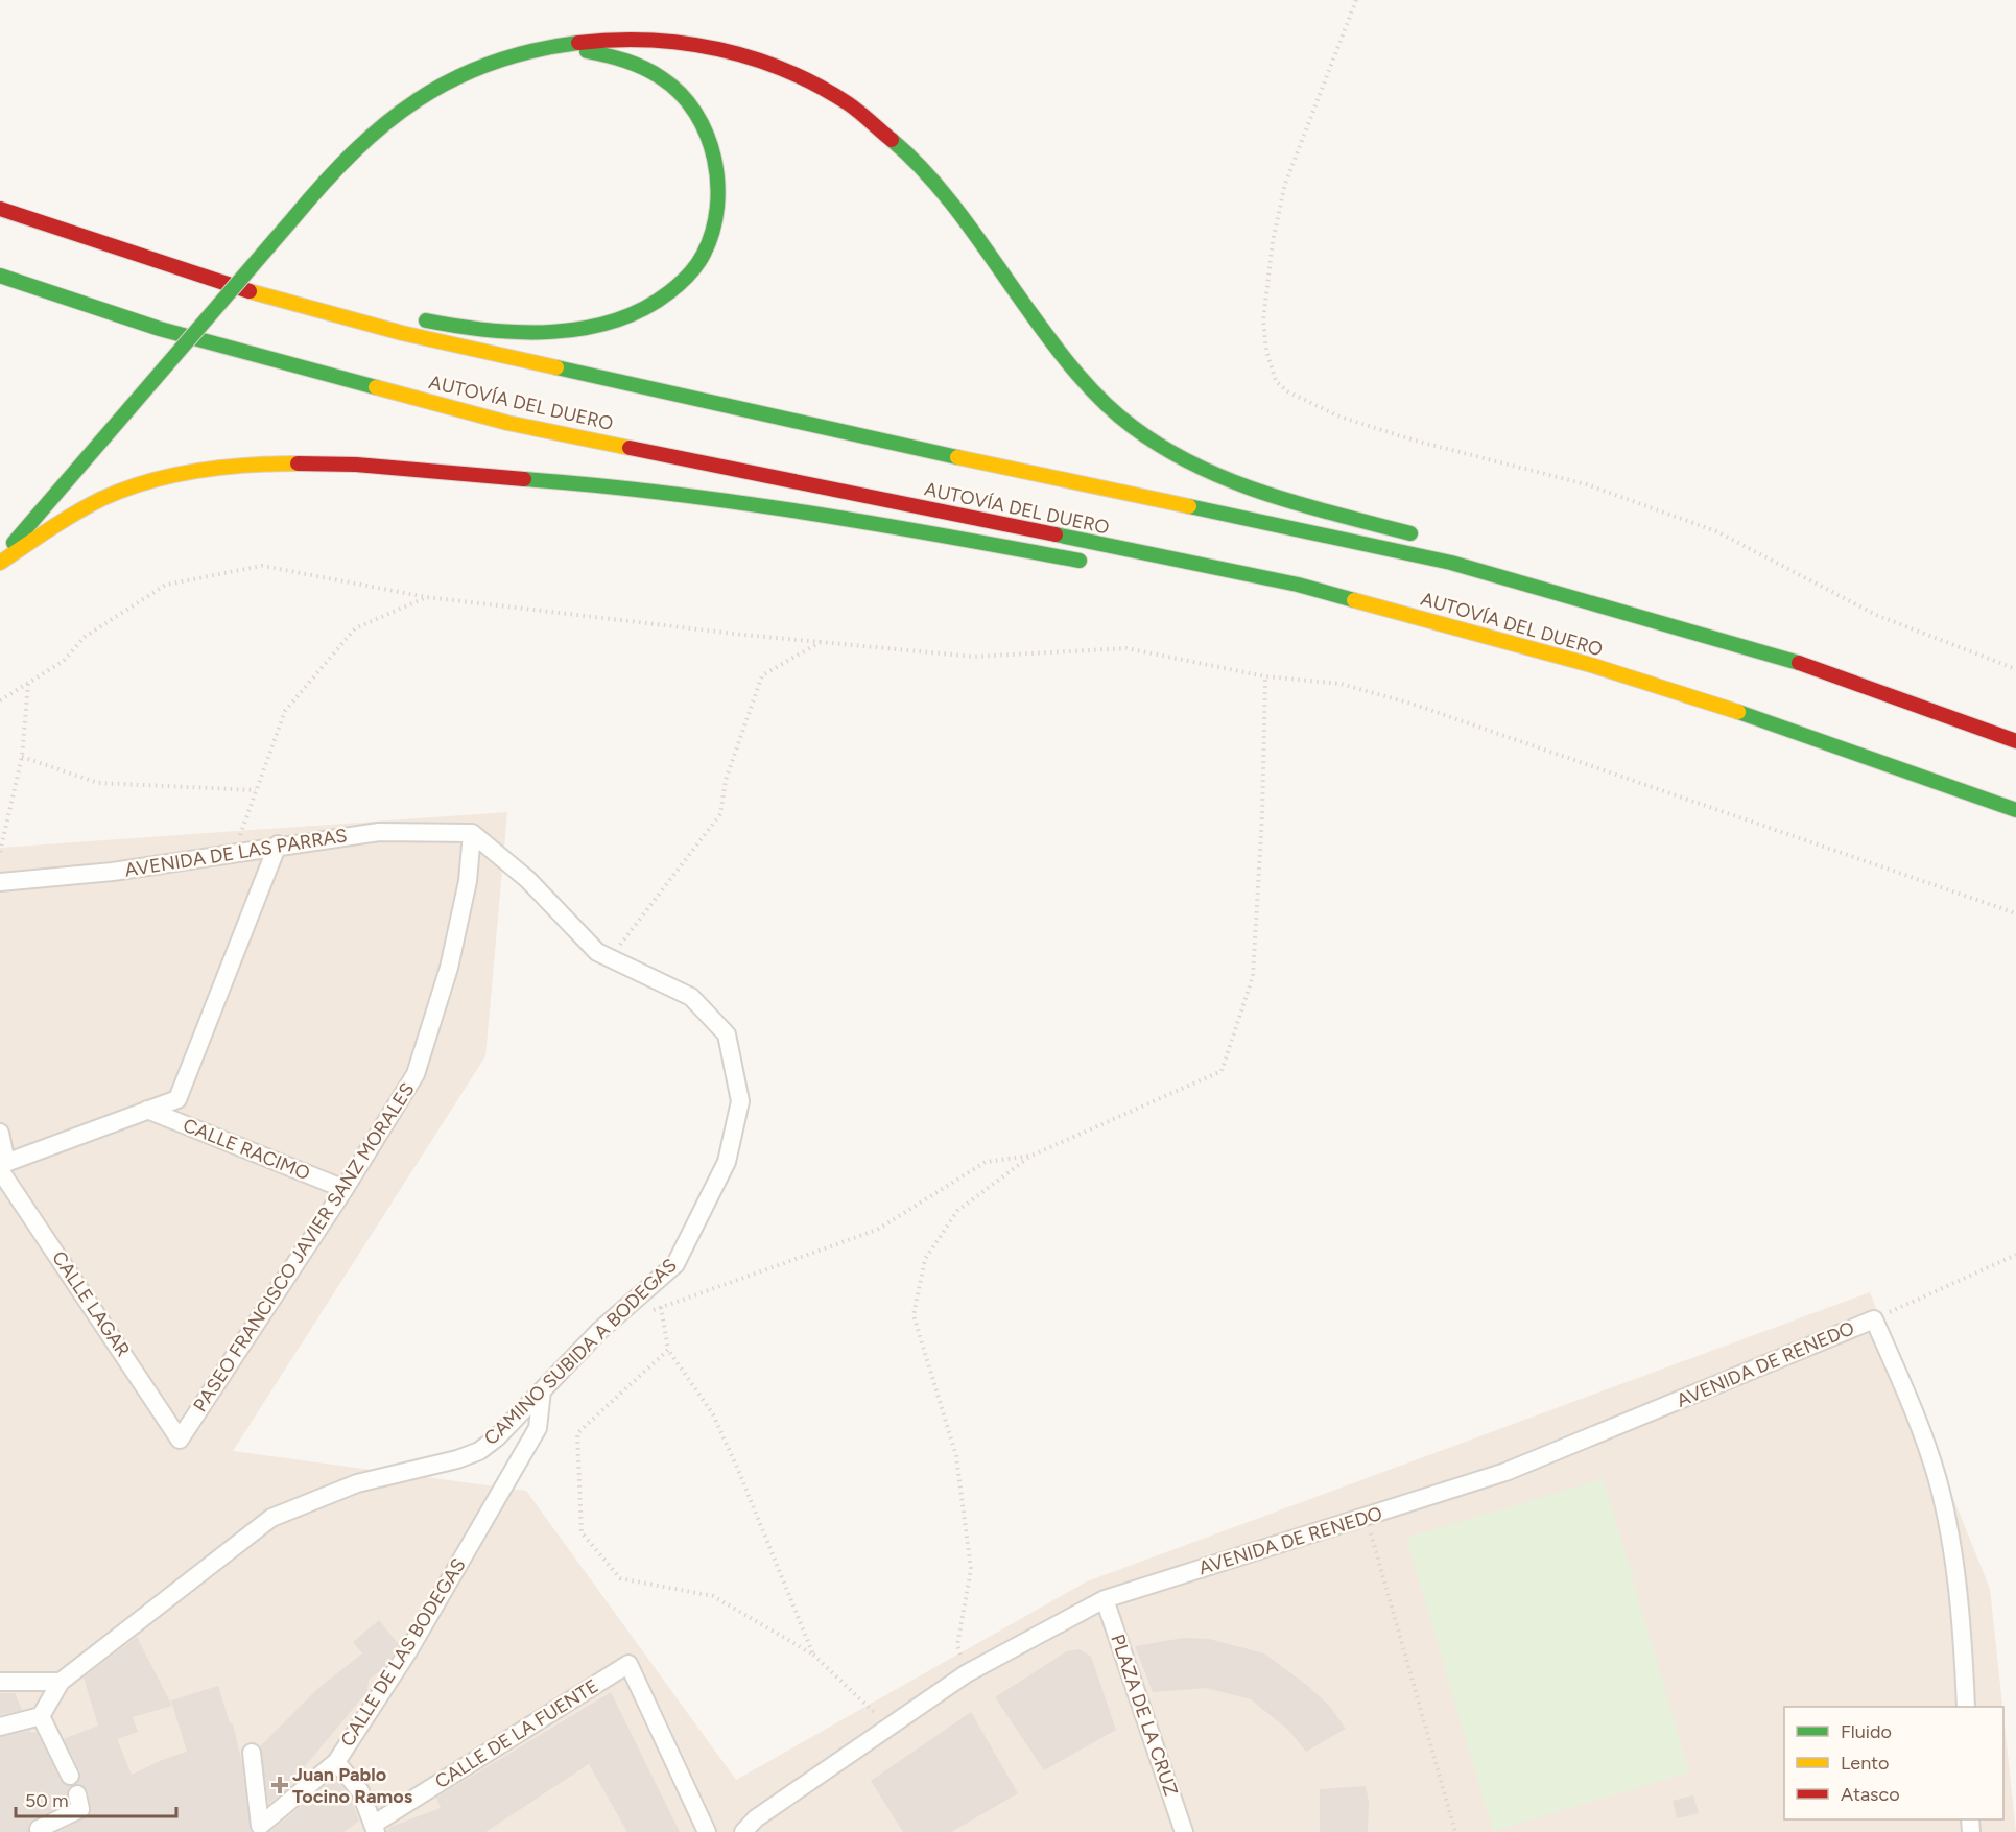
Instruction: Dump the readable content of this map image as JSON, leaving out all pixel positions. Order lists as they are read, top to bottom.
{
  "streets": {
    "highway": ["AUTOVÍA DEL DUERO"],
    "street": [
      "AVENIDA DE LAS PARRAS",
      "CALLE RACIMO",
      "PASEO FRANCISCO JAVIER SANZ MORALES",
      "CALLE LAGAR",
      "CAMINO SUBIDA A BODEGAS",
      "AVENIDA DE RENEDO",
      "CALLE DE LAS BODEGAS",
      "PLAZA DE LA CRUZ",
      "CALLE DE LA FUENTE"
    ]
  },
  "crossings": [
    ["AVENIDA DE LAS PARRAS", "PASEO FRANCISCO JAVIER SANZ MORALES"],
    ["AVENIDA DE LAS PARRAS", "CAMINO SUBIDA A BODEGAS"],
    ["CALLE RACIMO", "PASEO FRANCISCO JAVIER SANZ MORALES"],
    ["PASEO FRANCISCO JAVIER SANZ MORALES", "CALLE LAGAR"],
    ["PASEO FRANCISCO JAVIER SANZ MORALES", "CAMINO SUBIDA A BODEGAS"],
    ["CAMINO SUBIDA A BODEGAS", "CALLE DE LAS BODEGAS"],
    ["AVENIDA DE RENEDO", "PLAZA DE LA CRUZ"]
  ],
  "places": {
    "health": ["Juan Pablo Tocino Ramos"]
  },
  "legend": ["Fluido", "Lento", "Atasco"],
  "scale_bar": "50 m"
}
